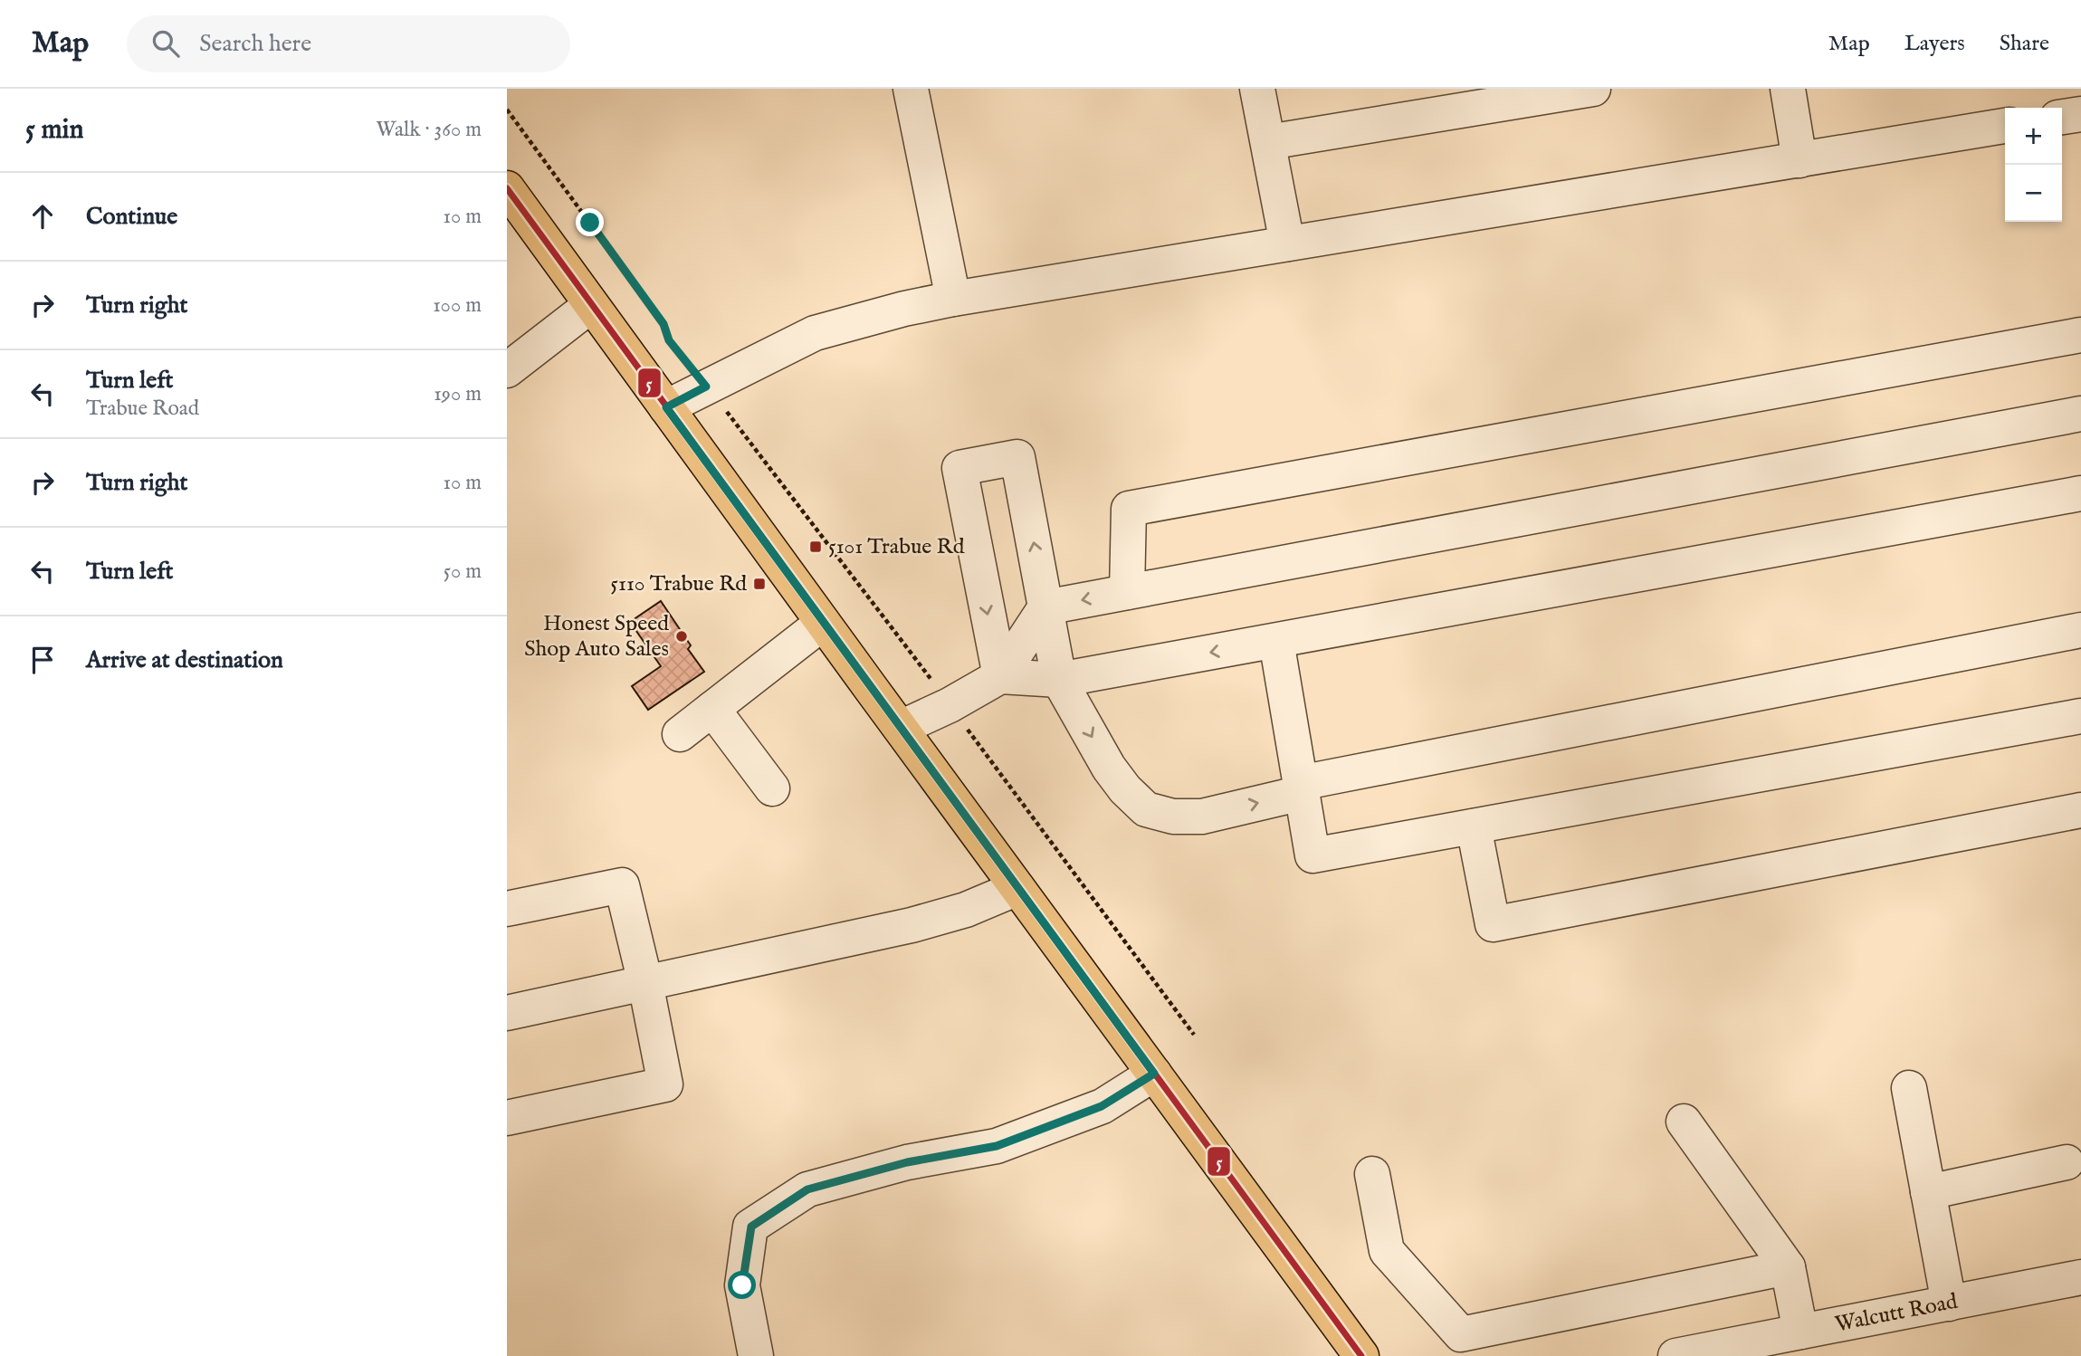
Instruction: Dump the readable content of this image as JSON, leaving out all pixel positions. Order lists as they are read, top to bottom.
{
  "streets": {
    "street": ["Walcutt Road"]
  },
  "places": {
    "transit": ["5101 Trabue Rd", "5110 Trabue Rd"],
    "other": ["Honest Speed Shop Auto Sales"]
  },
  "lines": ["transit line 5"],
  "page": {
    "header": "Map",
    "search": "Search here",
    "nav": ["Map", "Layers", "Share"],
    "heading": ["5 min", "Walk · 360 m"],
    "map_buttons": ["+", "−"],
    "list": [
      ["Continue", "10 m"],
      ["Turn right", "100 m"],
      ["Turn left", "Trabue Road", "190 m"],
      ["Turn right", "10 m"],
      ["Turn left", "50 m"],
      "Arrive at destination"
    ]
  }
}
